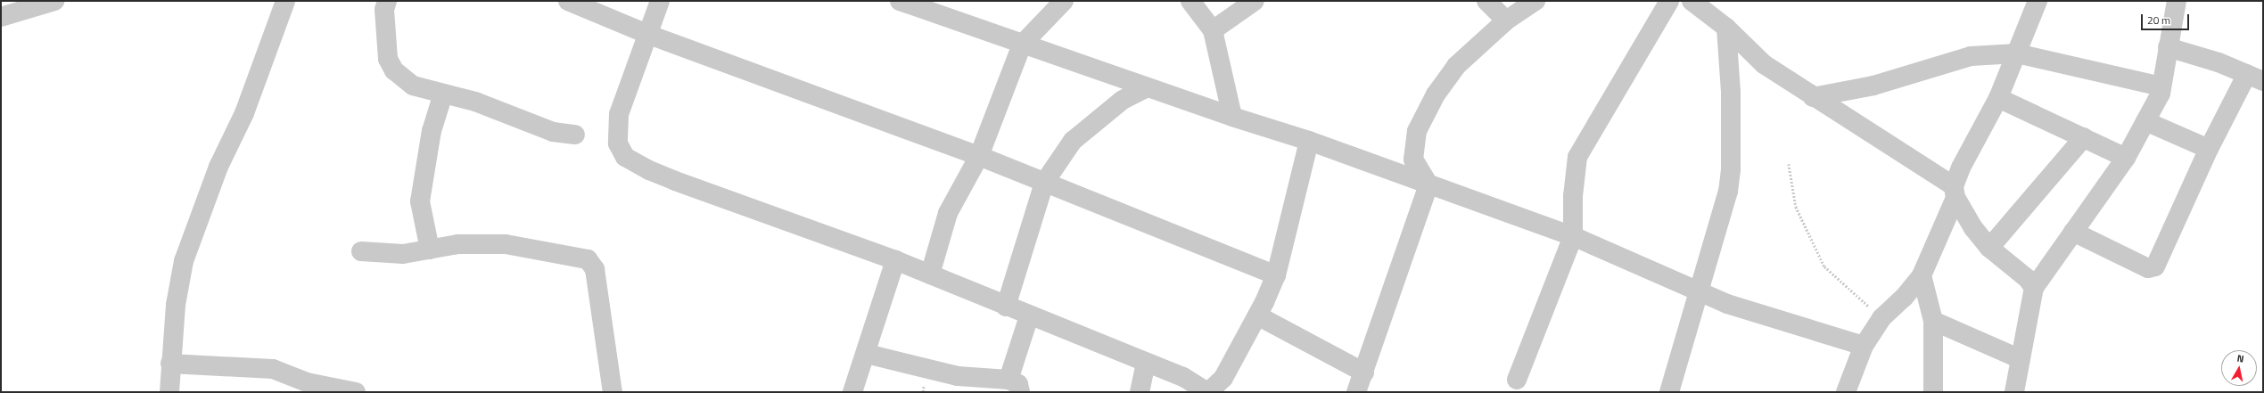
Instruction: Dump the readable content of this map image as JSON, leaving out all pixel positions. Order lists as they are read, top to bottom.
{
  "scale_bar": "20 m",
  "north": "top"
}
